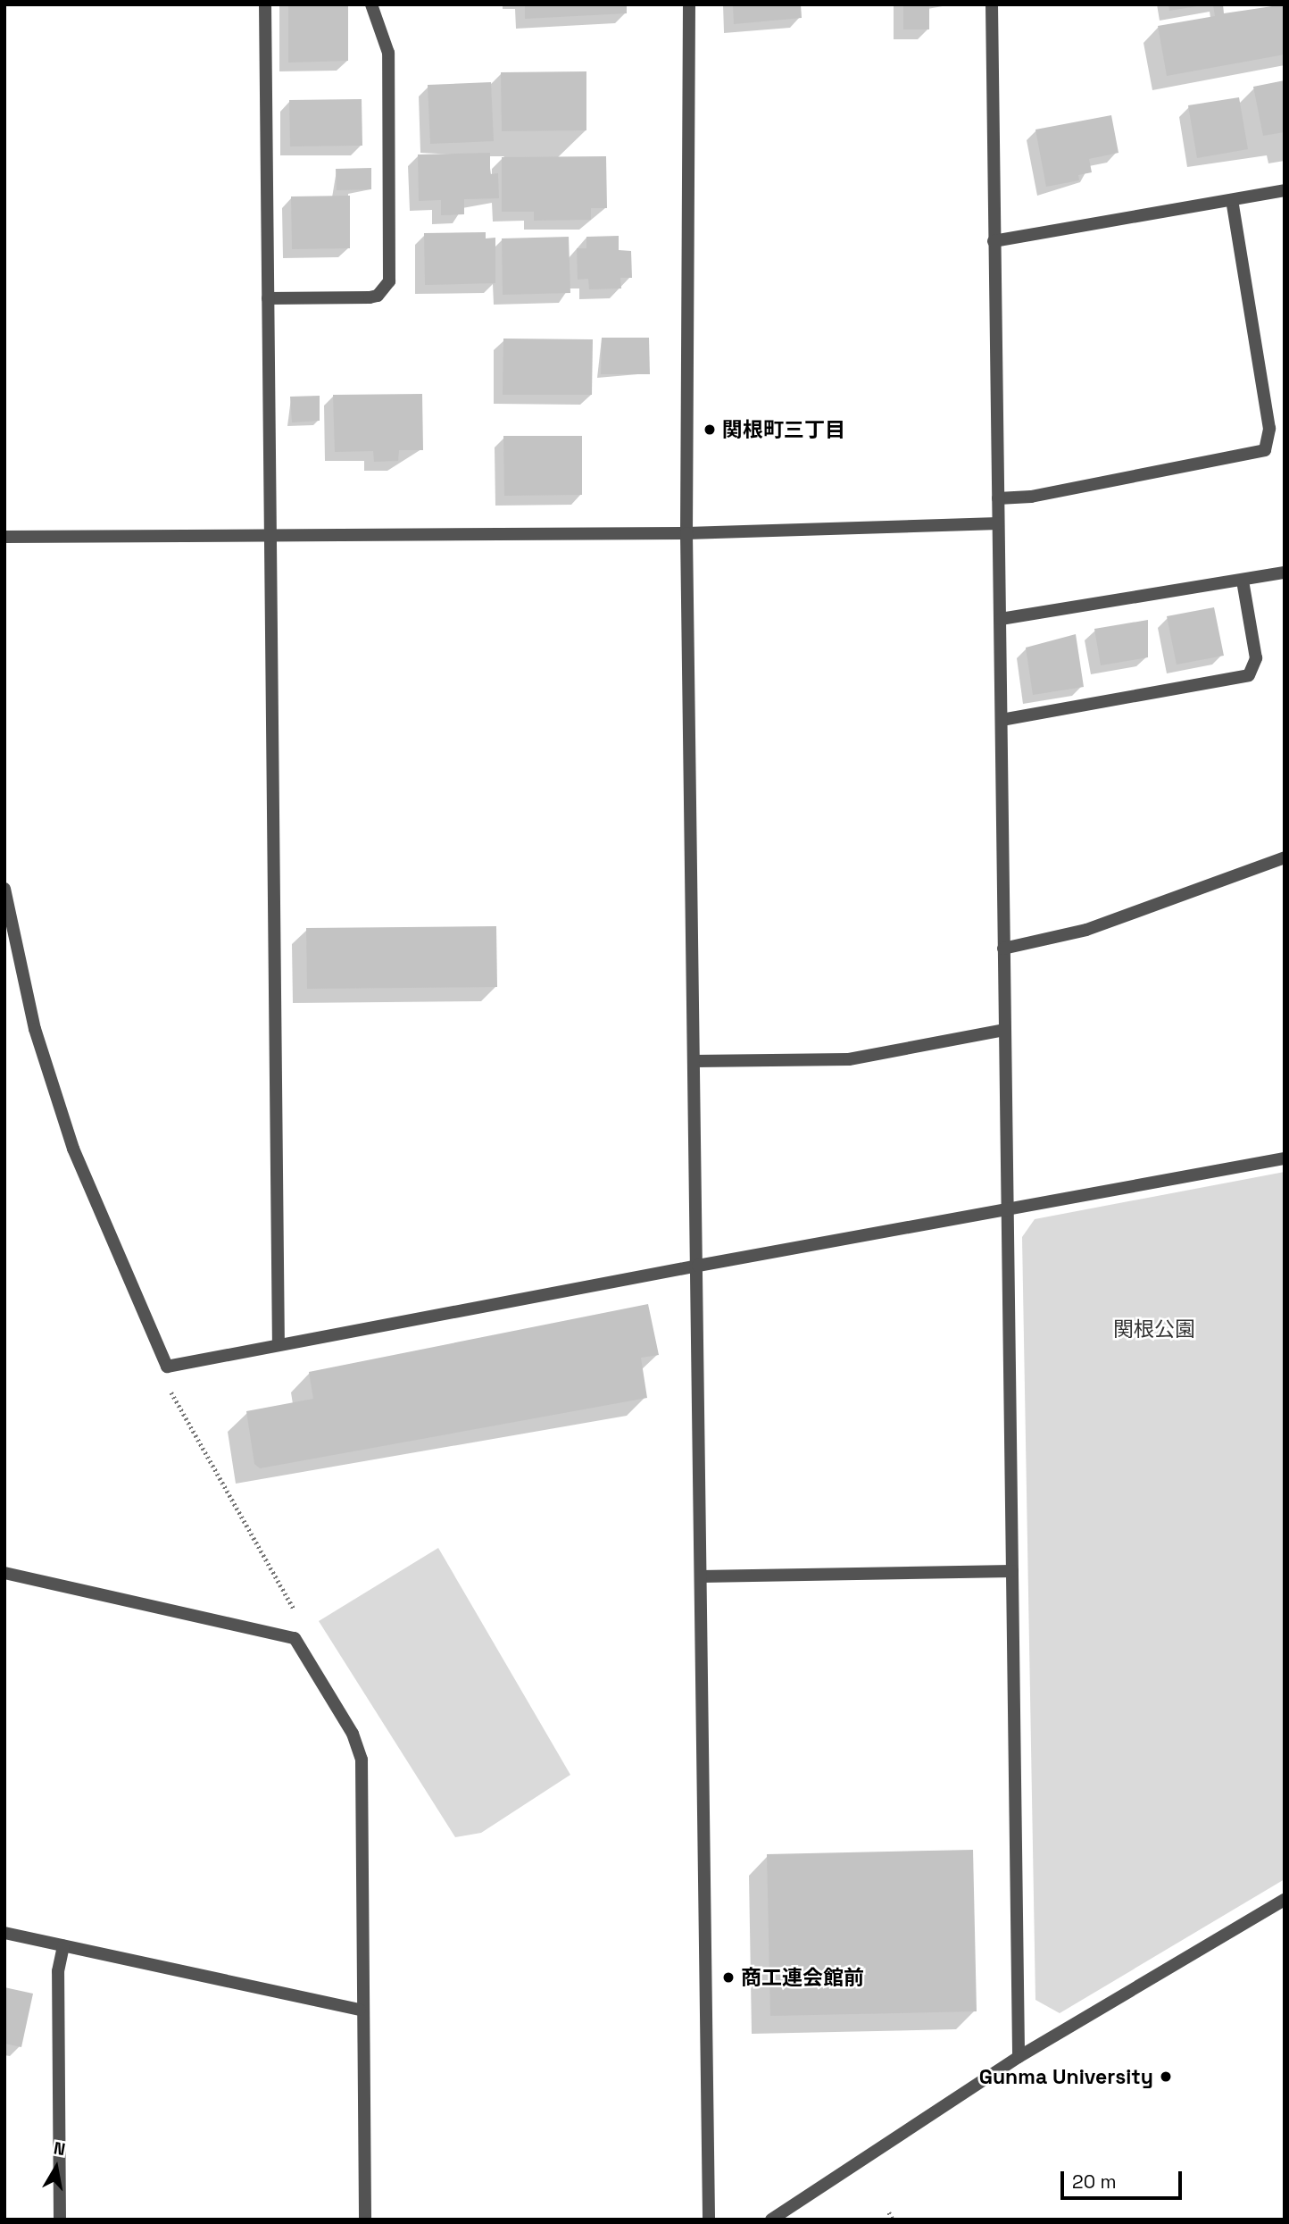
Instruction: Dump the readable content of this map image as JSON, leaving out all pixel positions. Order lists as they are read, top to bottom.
{
  "parks": ["関根公園"],
  "places": ["関根町三丁目", "商工連会館前", "Gunma University"],
  "scale_bar": "20 m",
  "north": "top"
}
